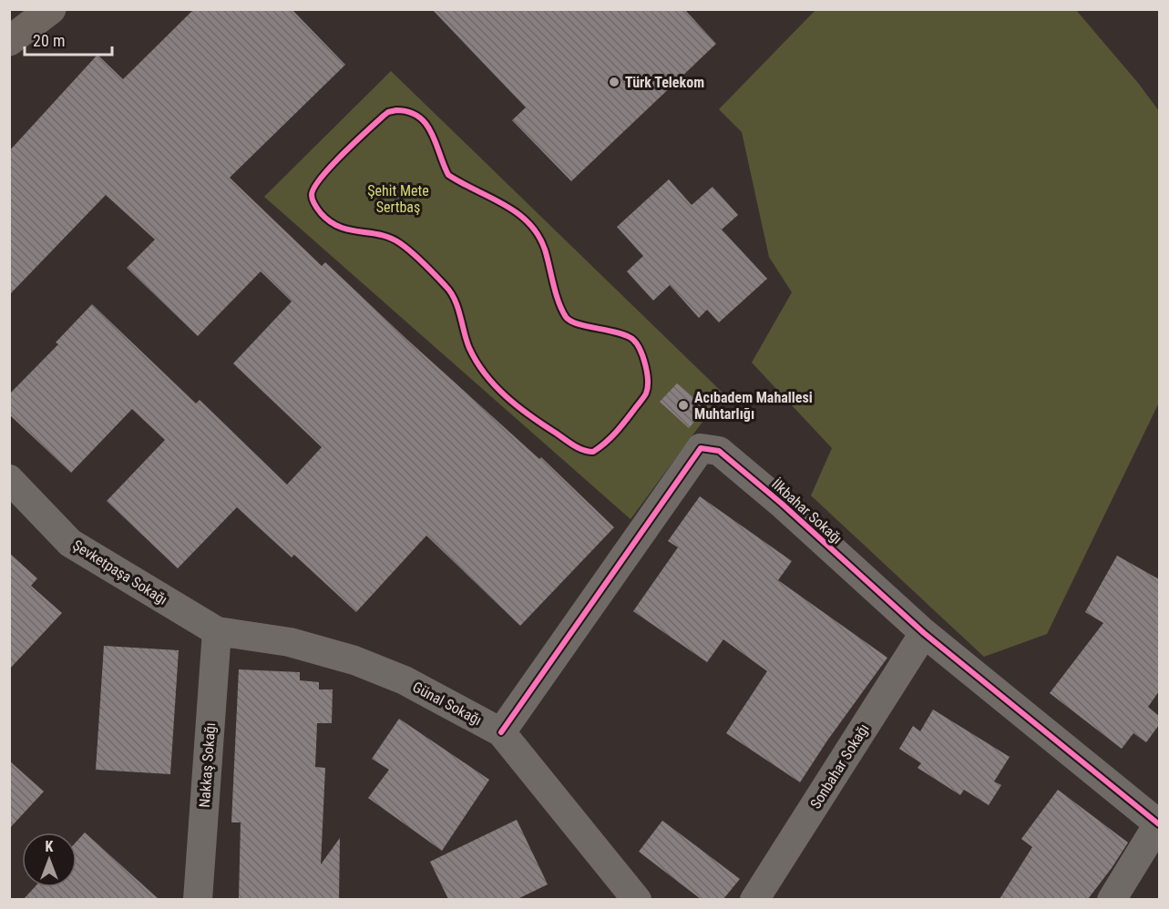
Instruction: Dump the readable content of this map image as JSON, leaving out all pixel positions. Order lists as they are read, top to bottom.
{
  "streets": {
    "street": [
      "İlkbahar Sokağı",
      "Şevketpaşa Sokağı",
      "Günal Sokağı",
      "Nakkaş Sokağı",
      "Sonbahar Sokağı"
    ]
  },
  "crossings": [
    ["İlkbahar Sokağı", "Günal Sokağı"],
    ["İlkbahar Sokağı", "Sonbahar Sokağı"],
    ["Şevketpaşa Sokağı", "Günal Sokağı"],
    ["Şevketpaşa Sokağı", "Nakkaş Sokağı"],
    ["Günal Sokağı", "Nakkaş Sokağı"]
  ],
  "parks": ["Şehit Mete Sertbaş"],
  "places": ["Türk Telekom", "Acıbadem Mahallesi Muhtarlığı"],
  "scale_bar": "20 m",
  "north": "top"
}
